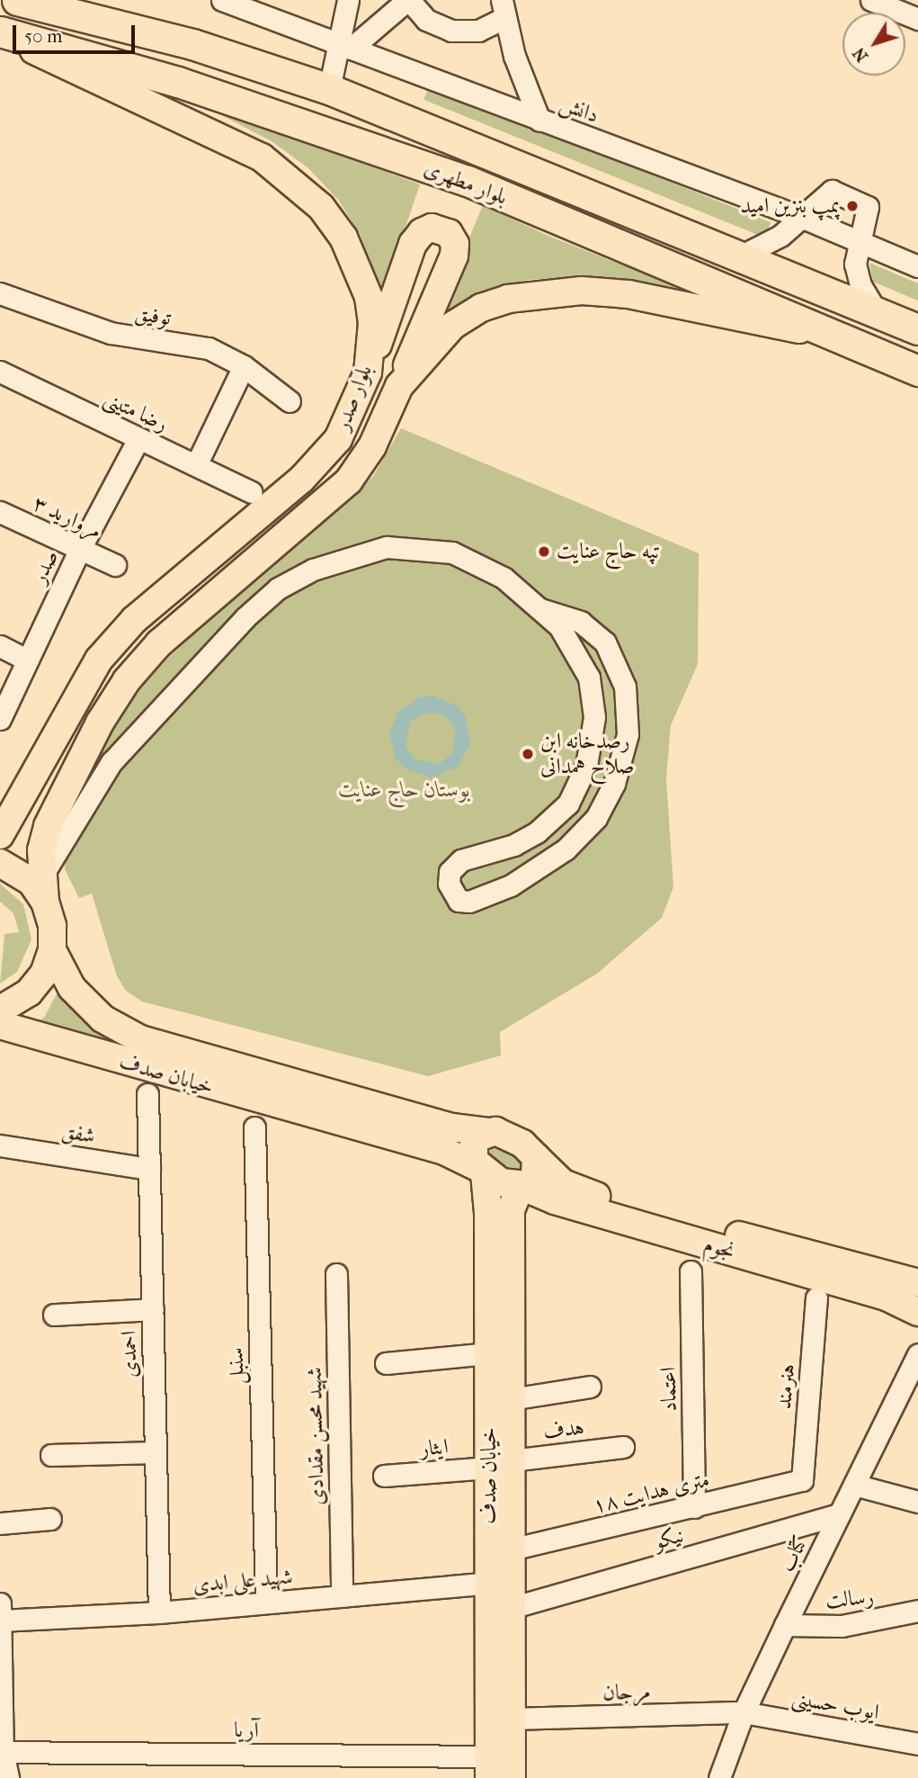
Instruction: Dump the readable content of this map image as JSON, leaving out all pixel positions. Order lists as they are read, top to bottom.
{
  "streets": {
    "highway": ["بلوار مطهری"],
    "main road": ["بلوار صدر", "خیابان صدف", "نجوم"],
    "street": [
      "دانش",
      "توفیق",
      "رضا متینی",
      "مروارید ۳",
      "صدر",
      "شفق",
      "احمدی",
      "سنبل",
      "هنرمند",
      "اعتماد",
      "هدف",
      "شهید محسن مقدادی",
      "ایثار",
      "۱۸ متری هدایت",
      "نیکو",
      "کتاب",
      "شهید علی ابدی",
      "رسالت",
      "مرجان",
      "ایوب حسینی",
      "آریا"
    ]
  },
  "crossings": [
    ["بلوار مطهری", "بلوار صدر"],
    ["رضا متینی", "صدر"],
    ["مروارید ۳", "صدر"],
    ["خیابان صدف", "نجوم"],
    ["خیابان صدف", "هدف"],
    ["خیابان صدف", "ایثار"],
    ["خیابان صدف", "۱۸ متری هدایت"],
    ["خیابان صدف", "نیکو"],
    ["خیابان صدف", "شهید علی ابدی"],
    ["خیابان صدف", "مرجان"],
    ["خیابان صدف", "آریا"],
    ["شفق", "احمدی"],
    ["احمدی", "شهید علی ابدی"],
    ["سنبل", "شهید علی ابدی"],
    ["هنرمند", "۱۸ متری هدایت"],
    ["اعتماد", "۱۸ متری هدایت"],
    ["هدف", "ایثار"],
    ["شهید محسن مقدادی", "شهید علی ابدی"],
    ["نیکو", "کتاب"],
    ["کتاب", "رسالت"],
    ["کتاب", "مرجان"],
    ["کتاب", "ایوب حسینی"],
    ["مرجان", "ایوب حسینی"]
  ],
  "parks": ["بوستان حاج عنایت"],
  "places": ["پمپ بنزین امید", "تپه حاج عنایت", "رصدخانه ابن صلاح همدانی"],
  "scale_bar": "50 m",
  "north": "bottom left"
}
